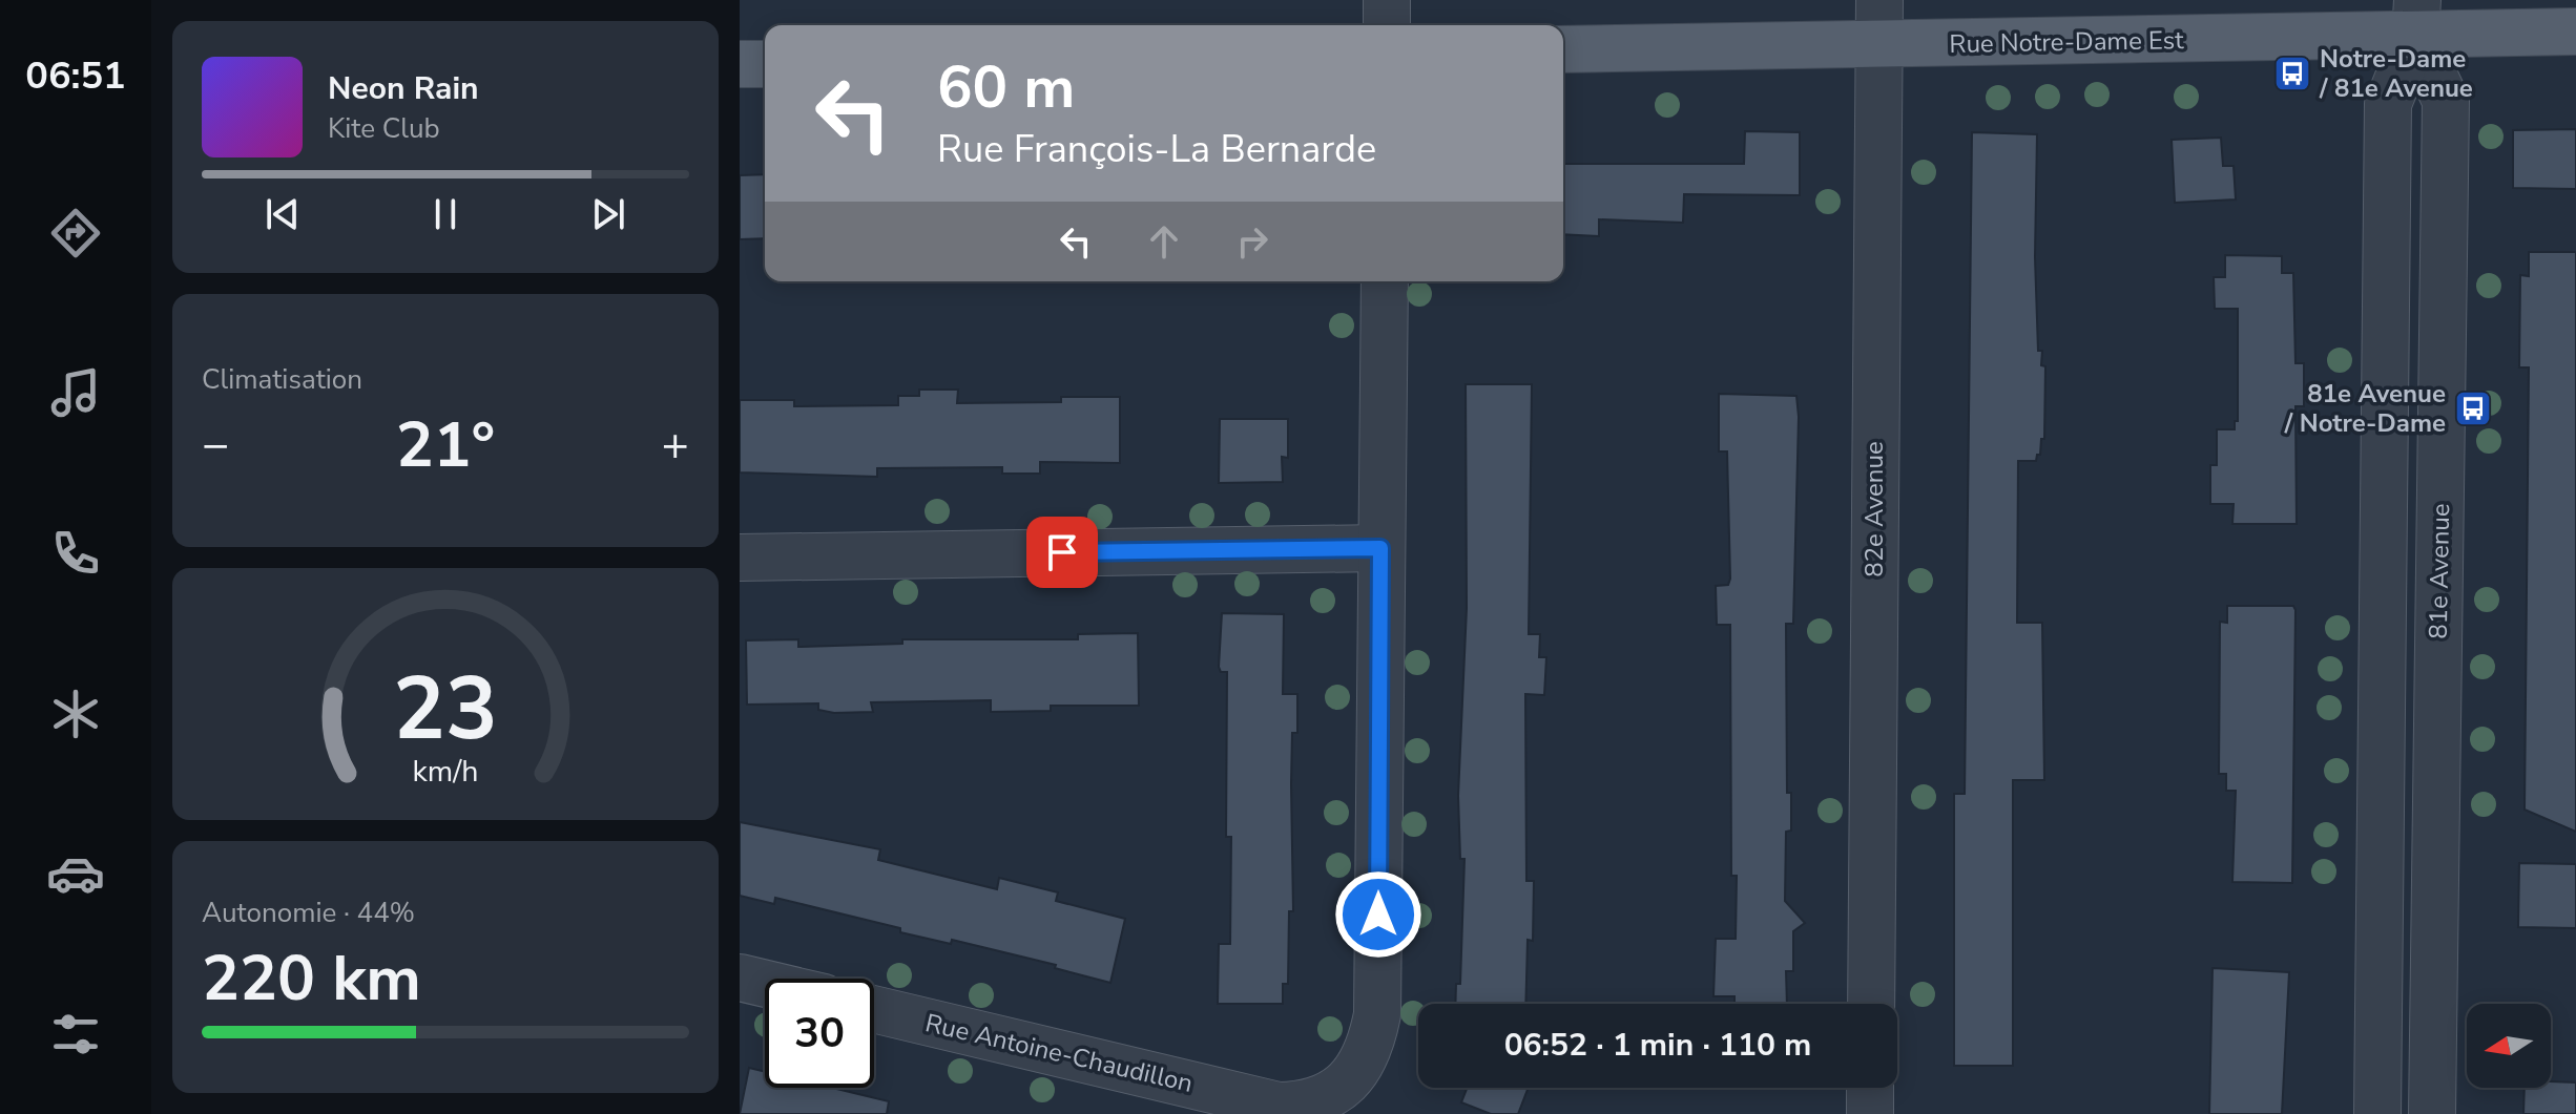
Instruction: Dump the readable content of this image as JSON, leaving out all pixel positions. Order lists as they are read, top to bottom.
{
  "streets": {
    "main road": ["Rue Notre-Dame Est"],
    "street": ["82e Avenue", "81e Avenue", "Rue Antoine-Chaudillon"]
  },
  "crossings": [
    ["Rue Notre-Dame Est", "82e Avenue"],
    ["Rue Notre-Dame Est", "81e Avenue"]
  ],
  "places": {
    "bus stop": ["Notre-Dame / 81e Avenue", "81e Avenue / Notre-Dame"]
  },
  "north": "left",
  "page": {
    "tabs": "06:51",
    "turn": ["60 m", "Rue François-La Bernarde"],
    "song": ["Neon Rain", "Kite Club"],
    "tile": [
      "Climatisation",
      ["Autonomie · 44%", "220 km"]
    ],
    "heat": ["−", "21°", "+"],
    "limit": "30",
    "trip": "06:52 · 1 min · 110 m",
    "gauge": ["23", "km/h"]
  }
}
